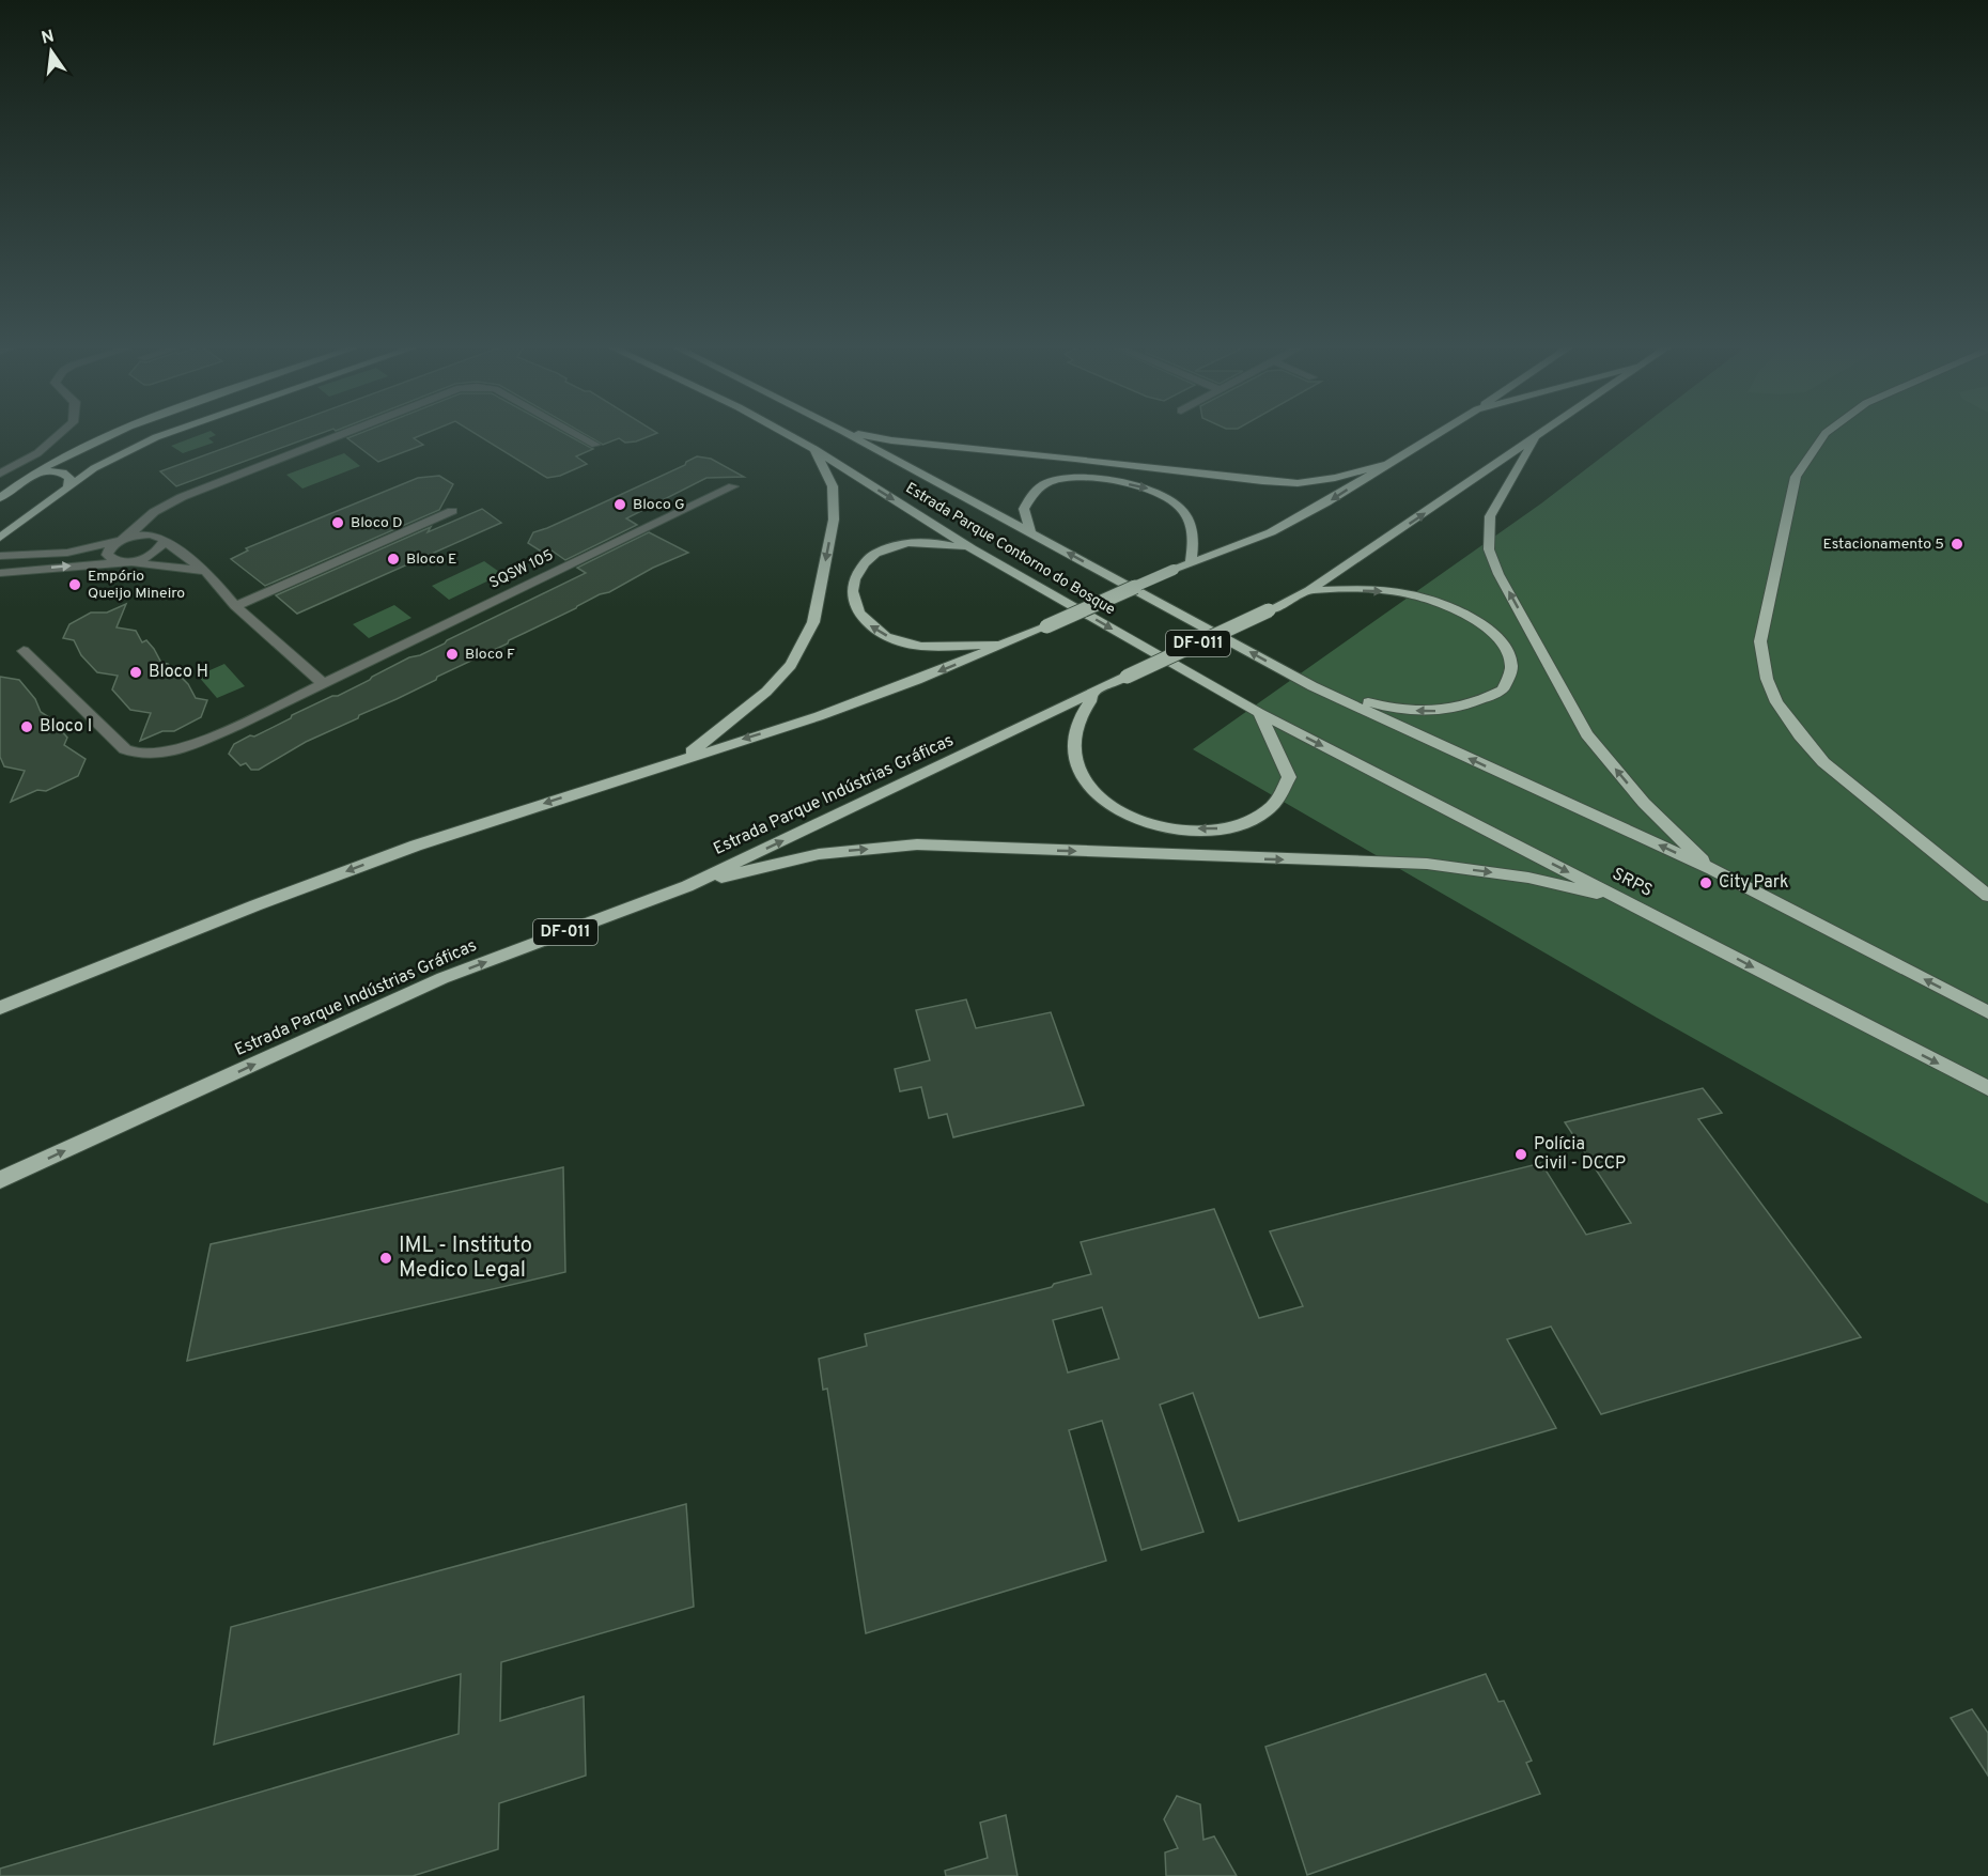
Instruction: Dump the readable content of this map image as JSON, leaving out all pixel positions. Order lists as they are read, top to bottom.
{
  "streets": {
    "main road": [
      "Estrada Parque Contorno do Bosque",
      "DF-011",
      "Estrada Parque Indústrias Gráficas",
      "SRPS"
    ],
    "street": ["SQSW 105"]
  },
  "crossings": [
    ["Estrada Parque Contorno do Bosque", "SRPS"]
  ],
  "places": [
    "Bloco G",
    "Bloco D",
    "Estacionamento 5",
    "Bloco E",
    "Empório Queijo Mineiro",
    "Bloco F",
    "Bloco H",
    "Bloco I",
    "City Park",
    "Polícia Civil - DCCP",
    "IML - Instituto Medico Legal"
  ],
  "north": "top"
}
